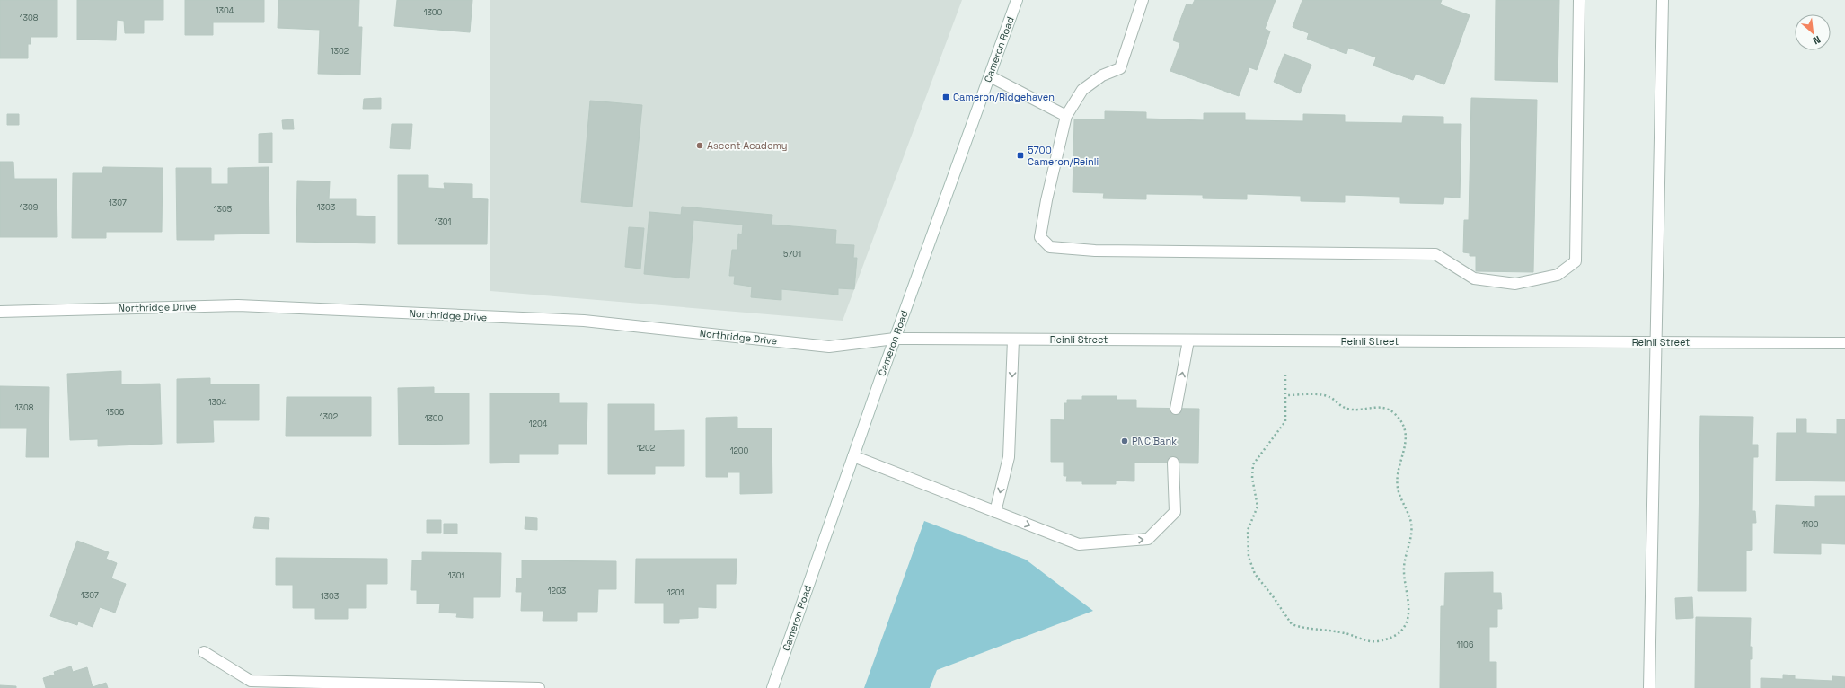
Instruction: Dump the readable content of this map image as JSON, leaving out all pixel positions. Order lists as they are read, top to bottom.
{
  "streets": {
    "street": ["Cameron Road", "Northridge Drive", "Reinli Street"]
  },
  "crossings": [
    ["Cameron Road", "Northridge Drive"],
    ["Cameron Road", "Reinli Street"],
    ["Northridge Drive", "Reinli Street"]
  ],
  "places": {
    "transit": ["Cameron/Ridgehaven", "5700 Cameron/Reinli"],
    "other": ["Ascent Academy", "PNC Bank"]
  },
  "house_numbers": [
    "1304",
    "1300",
    "1308",
    "1302",
    "1307",
    "1309",
    "1303",
    "1305",
    "1301",
    "5701",
    "1304",
    "1308",
    "1306",
    "1302",
    "1300",
    "1204",
    "1202",
    "1200",
    "1100",
    "1301",
    "1203",
    "1201",
    "1307",
    "1303",
    "1106"
  ],
  "north": "bottom right"
}
